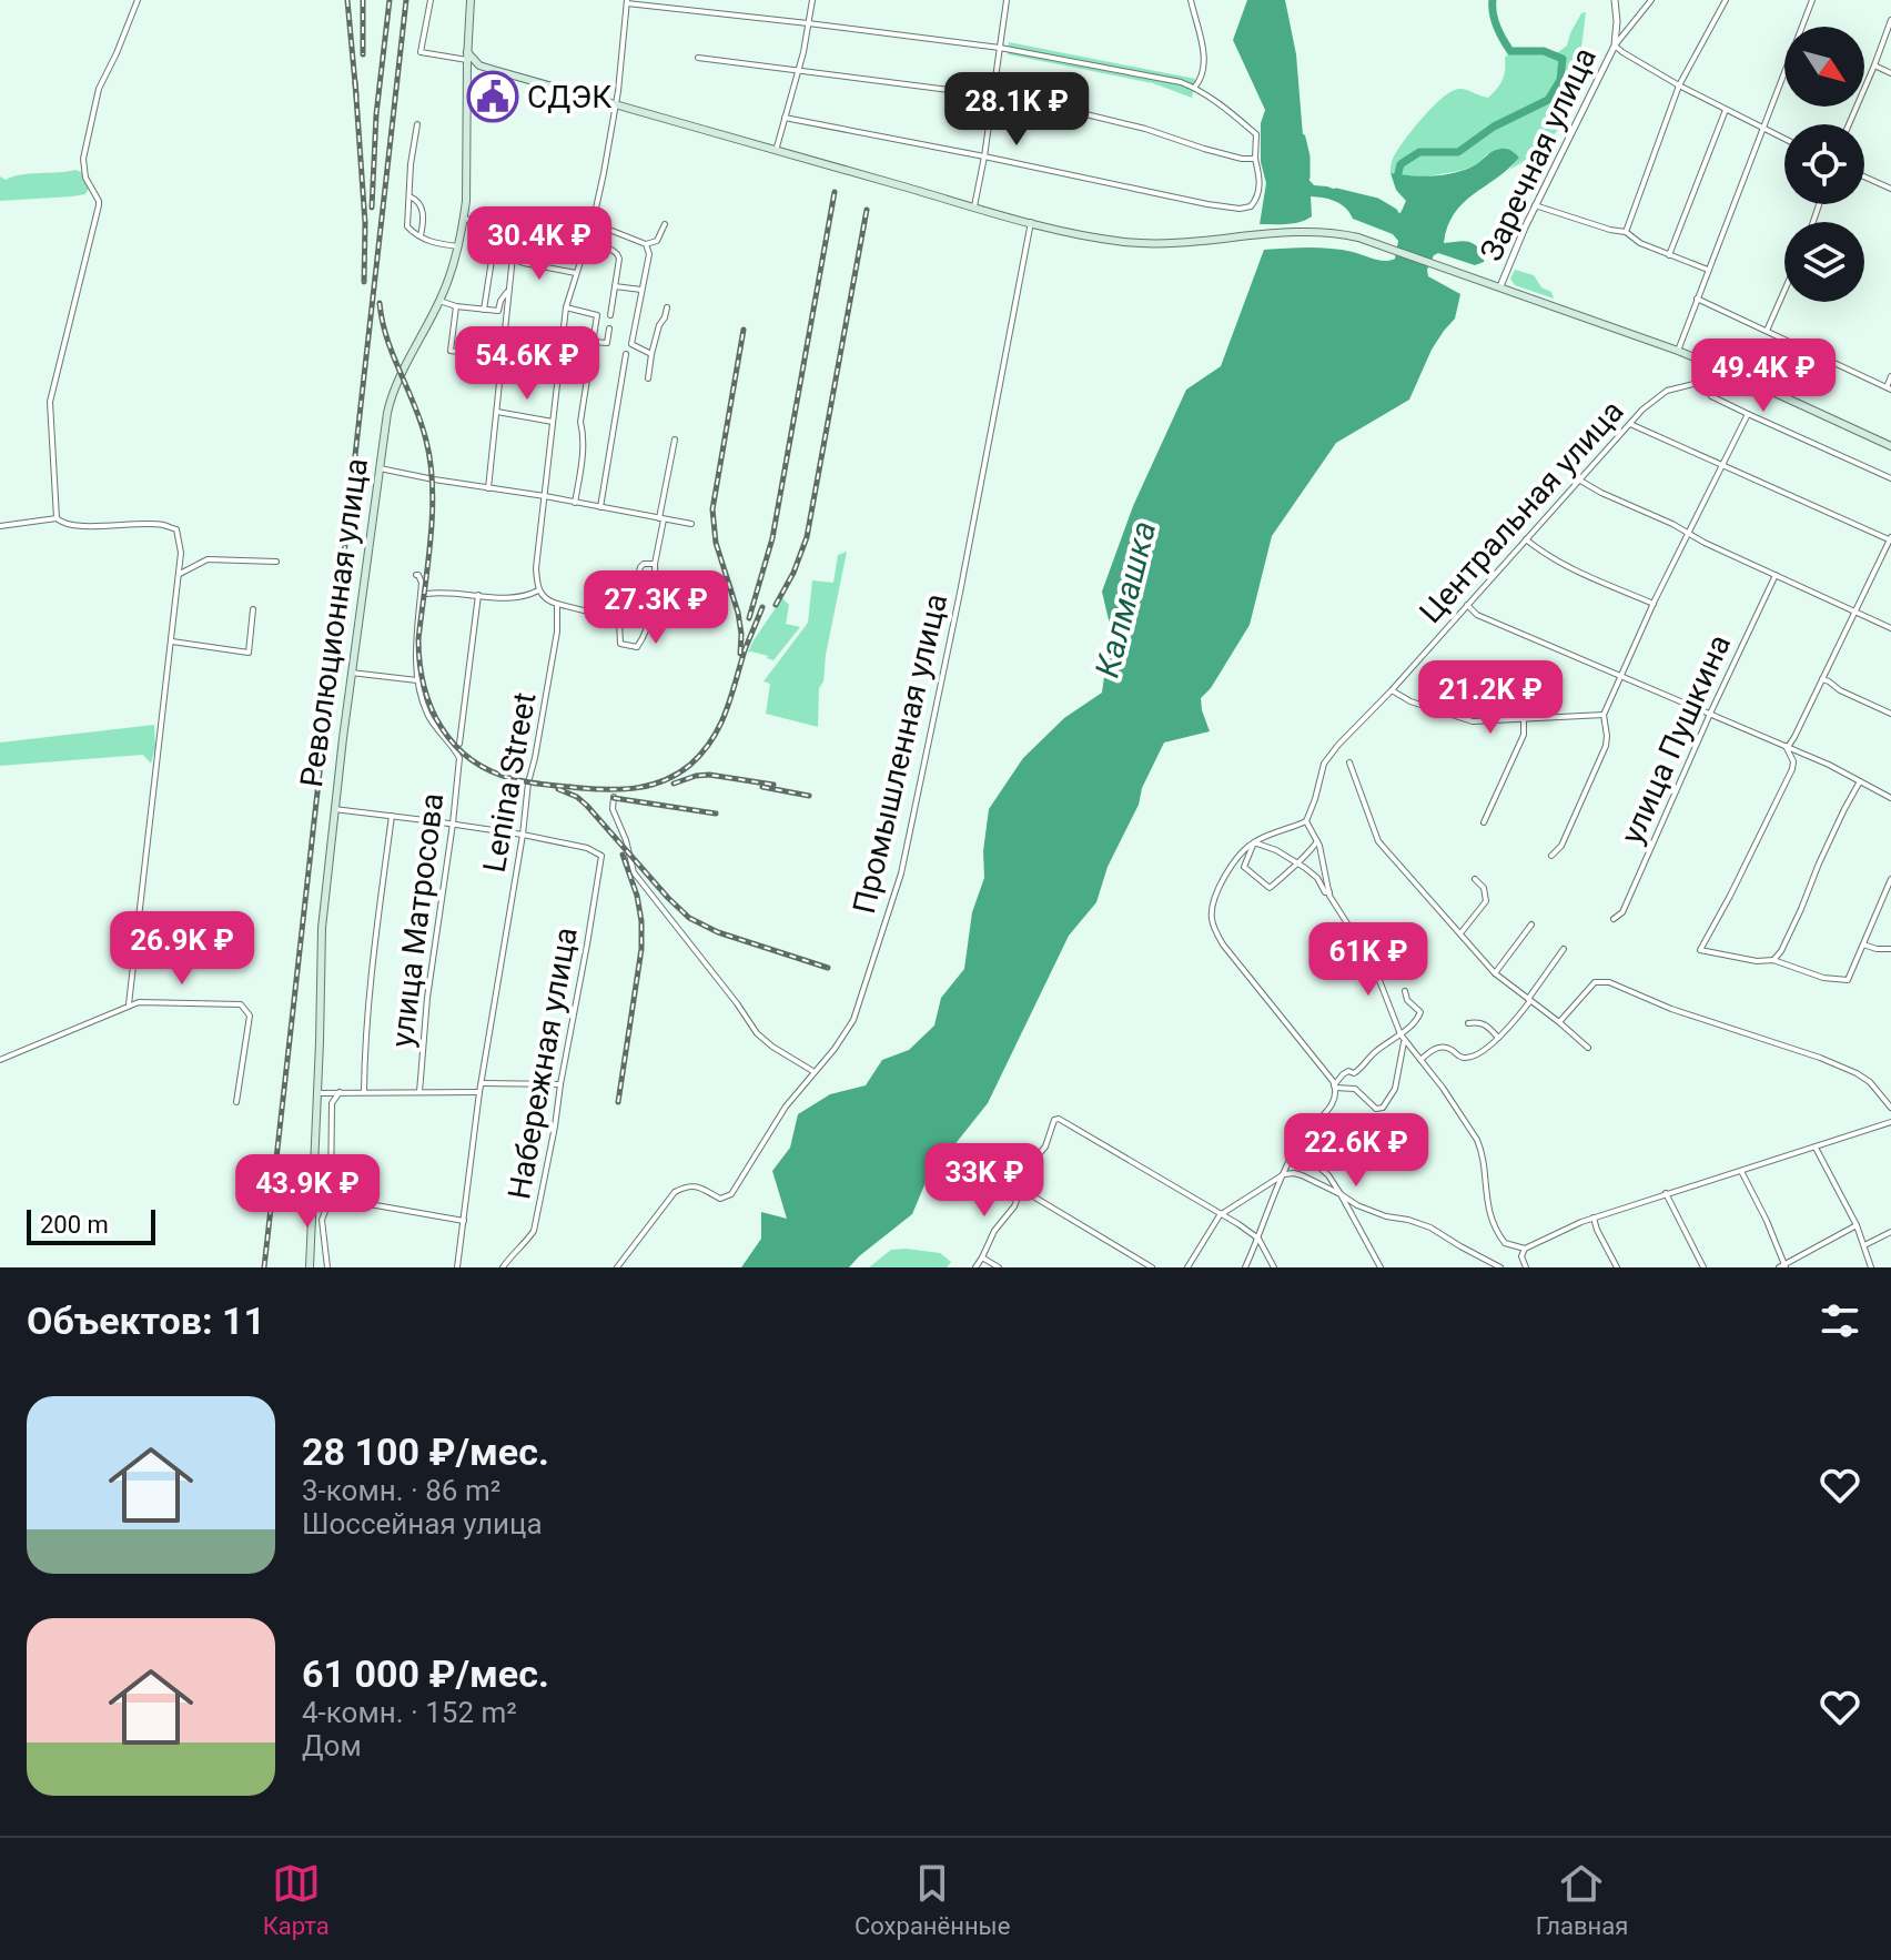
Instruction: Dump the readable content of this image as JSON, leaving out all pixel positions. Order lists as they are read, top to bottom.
{
  "streets": {
    "main road": ["Революционная улица"],
    "street": [
      "Заречная улица",
      "Центральная улица",
      "улица Пушкина",
      "Промышленная улица",
      "Lenina Street",
      "улица Матросова",
      "Набережная улица"
    ]
  },
  "crossings": [
    ["Lenina Street", "Набережная улица"]
  ],
  "water": ["Калмашка"],
  "places": {
    "public building": ["СДЭК"]
  },
  "scale_bar": "200 m",
  "north": "bottom right",
  "page": {
    "price": [
      "28.1K ₽",
      "30.4K ₽",
      "54.6K ₽",
      "49.4K ₽",
      "27.3K ₽",
      "21.2K ₽",
      "26.9K ₽",
      "61K ₽",
      "22.6K ₽",
      "33K ₽",
      "43.9K ₽"
    ],
    "scale": "200 m",
    "heading": "Объектов: 11",
    "list": [
      {
        "name": "28 100 ₽/мес.",
        "note": "3-комн. · 86 m² · Шоссейная улица"
      },
      {
        "name": "61 000 ₽/мес.",
        "note": "4-комн. · 152 m² · Дом"
      }
    ],
    "tabs": ["Карта", "Сохранённые", "Главная"]
  }
}
